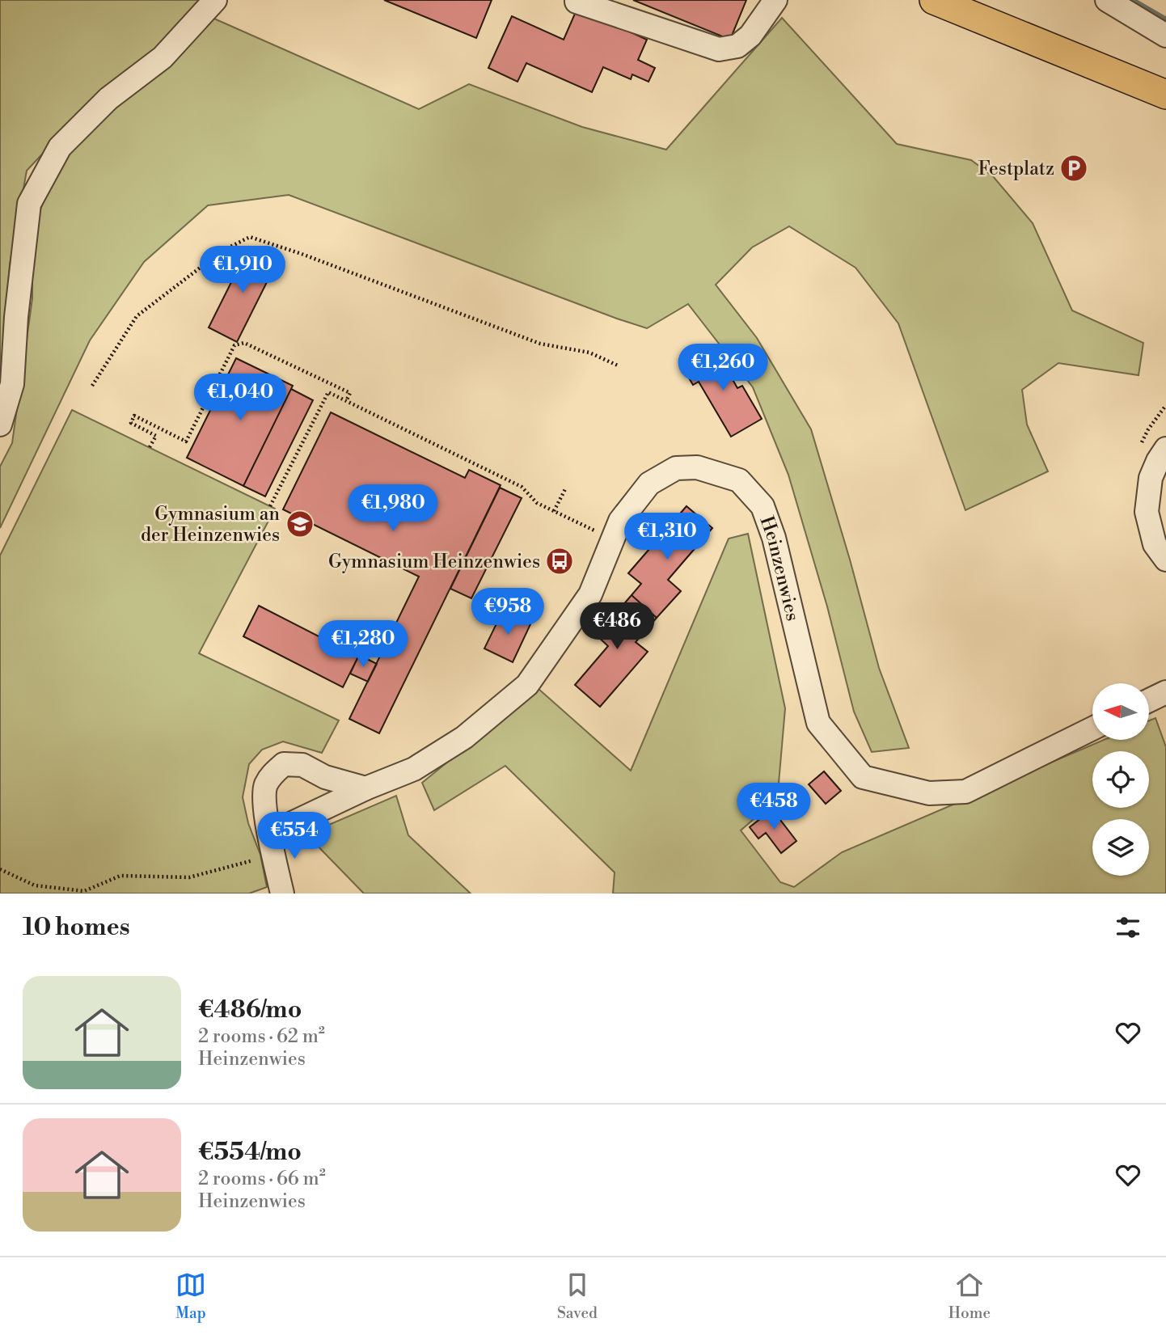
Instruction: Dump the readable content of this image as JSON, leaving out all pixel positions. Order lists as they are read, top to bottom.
{
  "streets": {
    "street": ["Heinzenwies"]
  },
  "places": {
    "parking": ["Festplatz"],
    "school or university": ["Gymnasium an der Heinzenwies"],
    "bus stop": ["Gymnasium Heinzenwies"]
  },
  "north": "left",
  "page": {
    "price": [
      "€1,910",
      "€1,260",
      "€1,040",
      "€1,980",
      "€1,310",
      "€958",
      "€486",
      "€1,280",
      "€458",
      "€554"
    ],
    "heading": "10 homes",
    "list": [
      {
        "name": "€486/mo",
        "note": "2 rooms · 62 m² · Heinzenwies"
      },
      {
        "name": "€554/mo",
        "note": "2 rooms · 66 m² · Heinzenwies"
      }
    ],
    "tabs": ["Map", "Saved", "Home"]
  }
}
